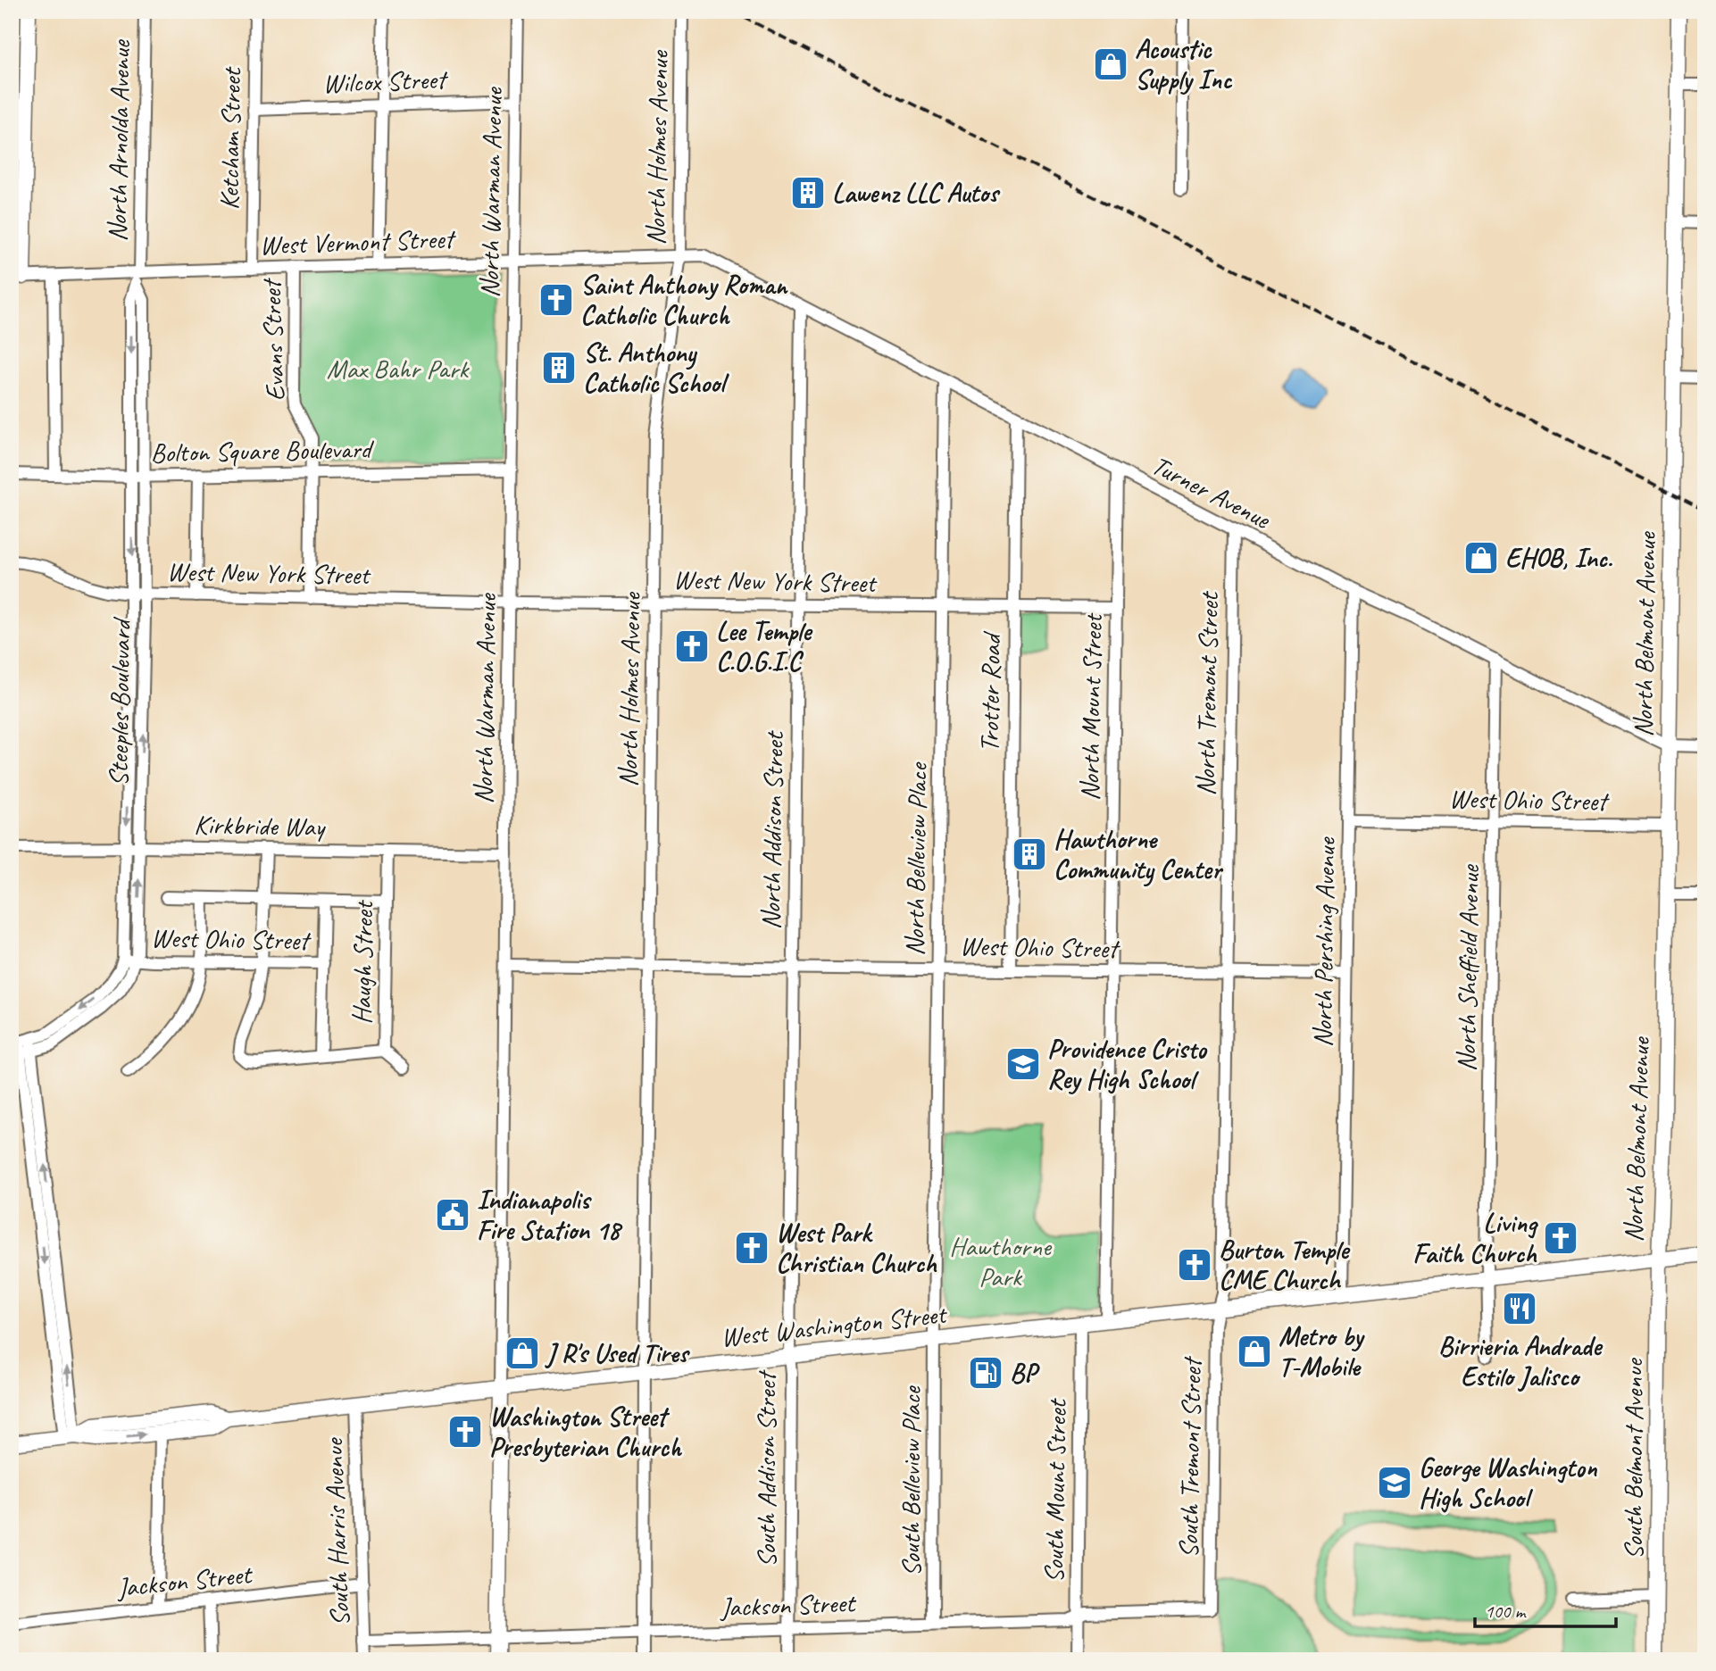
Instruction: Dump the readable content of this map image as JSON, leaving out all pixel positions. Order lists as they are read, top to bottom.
{
  "streets": {
    "main road": ["North Belmont Avenue", "West Washington Street", "South Belmont Avenue"],
    "street": [
      "Wilcox Street",
      "Ketcham Street",
      "North Arnolda Avenue",
      "North Holmes Avenue",
      "North Warman Avenue",
      "West Vermont Street",
      "Evans Street",
      "Bolton Square Boulevard",
      "Turner Avenue",
      "West New York Street",
      "Trotter Road",
      "North Tremont Street",
      "Steeples Boulevard",
      "North Mount Street",
      "West Ohio Street",
      "Kirkbride Way",
      "North Addison Street",
      "North Belleview Place",
      "North Pershing Avenue",
      "Haugh Street",
      "North Sheffield Avenue",
      "South Tremont Street",
      "South Addison Street",
      "South Belleview Place",
      "South Mount Street",
      "South Harris Avenue",
      "Jackson Street"
    ]
  },
  "crossings": [
    ["Wilcox Street", "Ketcham Street"],
    ["Wilcox Street", "North Warman Avenue"],
    ["Ketcham Street", "West Vermont Street"],
    ["North Arnolda Avenue", "West Vermont Street"],
    ["North Arnolda Avenue", "Steeples Boulevard"],
    ["North Holmes Avenue", "West Vermont Street"],
    ["North Holmes Avenue", "West New York Street"],
    ["North Holmes Avenue", "West Ohio Street"],
    ["North Holmes Avenue", "West Washington Street"],
    ["North Holmes Avenue", "Jackson Street"],
    ["North Warman Avenue", "West Vermont Street"],
    ["North Warman Avenue", "Bolton Square Boulevard"],
    ["North Warman Avenue", "West New York Street"],
    ["North Warman Avenue", "West Ohio Street"],
    ["North Warman Avenue", "Kirkbride Way"],
    ["North Warman Avenue", "West Washington Street"],
    ["West Vermont Street", "Evans Street"],
    ["West Vermont Street", "Turner Avenue"],
    ["West Vermont Street", "Steeples Boulevard"],
    ["Evans Street", "Bolton Square Boulevard"],
    ["Evans Street", "West New York Street"],
    ["Bolton Square Boulevard", "Steeples Boulevard"],
    ["Turner Avenue", "North Belmont Avenue"],
    ["Turner Avenue", "Trotter Road"],
    ["Turner Avenue", "North Tremont Street"],
    ["Turner Avenue", "North Mount Street"],
    ["Turner Avenue", "North Addison Street"],
    ["Turner Avenue", "North Belleview Place"],
    ["Turner Avenue", "North Pershing Avenue"],
    ["Turner Avenue", "North Sheffield Avenue"],
    ["West New York Street", "Trotter Road"],
    ["West New York Street", "Steeples Boulevard"],
    ["West New York Street", "North Mount Street"],
    ["West New York Street", "North Addison Street"],
    ["West New York Street", "North Belleview Place"],
    ["North Belmont Avenue", "West Ohio Street"],
    ["North Belmont Avenue", "West Washington Street"],
    ["North Belmont Avenue", "South Belmont Avenue"],
    ["Trotter Road", "West Ohio Street"],
    ["North Tremont Street", "West Ohio Street"],
    ["North Tremont Street", "West Washington Street"],
    ["North Tremont Street", "South Tremont Street"],
    ["Steeples Boulevard", "West Ohio Street"],
    ["Steeples Boulevard", "Kirkbride Way"],
    ["North Mount Street", "West Ohio Street"],
    ["North Mount Street", "West Washington Street"],
    ["West Ohio Street", "North Addison Street"],
    ["West Ohio Street", "North Belleview Place"],
    ["West Ohio Street", "North Pershing Avenue"],
    ["West Ohio Street", "North Sheffield Avenue"],
    ["Kirkbride Way", "Haugh Street"],
    ["North Addison Street", "West Washington Street"],
    ["North Addison Street", "South Addison Street"],
    ["North Belleview Place", "West Washington Street"],
    ["North Belleview Place", "South Belleview Place"],
    ["North Pershing Avenue", "West Washington Street"],
    ["North Sheffield Avenue", "West Washington Street"],
    ["West Washington Street", "South Tremont Street"],
    ["West Washington Street", "South Belmont Avenue"],
    ["West Washington Street", "South Addison Street"],
    ["West Washington Street", "South Belleview Place"],
    ["West Washington Street", "South Mount Street"],
    ["West Washington Street", "South Harris Avenue"],
    ["South Tremont Street", "Jackson Street"],
    ["South Addison Street", "Jackson Street"],
    ["South Belleview Place", "Jackson Street"],
    ["South Mount Street", "Jackson Street"],
    ["South Harris Avenue", "Jackson Street"]
  ],
  "parks": ["Max Bahr Park", "Hawthorne Park"],
  "places": {
    "shop": [
      "Acoustic Supply Inc",
      "EHOB, Inc.",
      "Metro by T-Mobile",
      "J R's Used Tires"
    ],
    "building": ["Lawenz LLC Autos", "St. Anthony Catholic School", "Hawthorne Community Center"],
    "church": [
      "Saint Anthony Roman Catholic Church",
      "Lee Temple C.O.G.I.C",
      "Living Faith Church",
      "West Park Christian Church",
      "Burton Temple CME Church",
      "Washington Street Presbyterian Church"
    ],
    "school or university": ["Providence Cristo Rey High School", "George Washington High School"],
    "public building": ["Indianapolis Fire Station 18"],
    "restaurant": ["Birrieria Andrade Estilo Jalisco"],
    "fuel station": ["BP"]
  },
  "scale_bar": "100 m"
}
